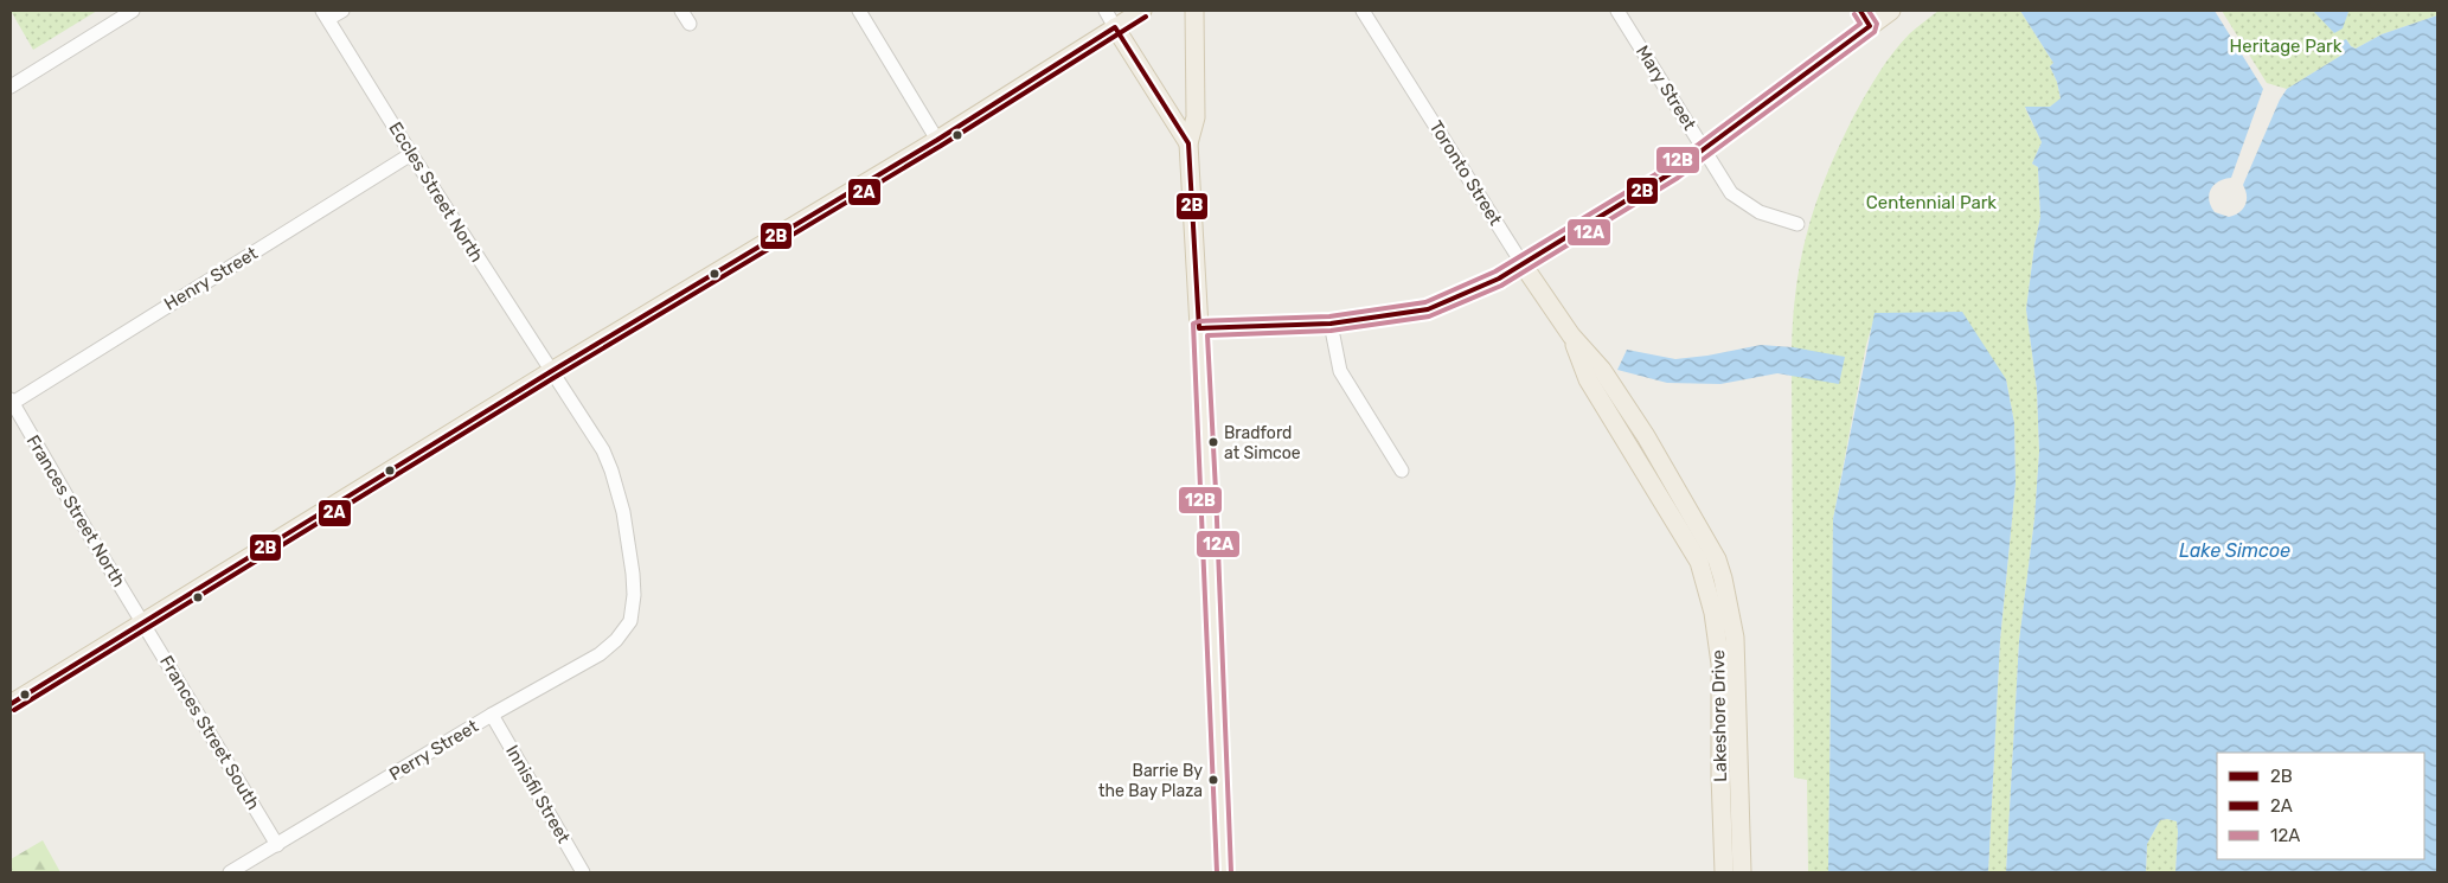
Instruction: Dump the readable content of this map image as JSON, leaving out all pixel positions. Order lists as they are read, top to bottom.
{
  "streets": {
    "main road": ["Toronto Street", "Lakeshore Drive"],
    "street": [
      "Mary Street",
      "Eccles Street North",
      "Henry Street",
      "Frances Street North",
      "Frances Street South",
      "Perry Street",
      "Innisfil Street"
    ]
  },
  "crossings": [
    ["Toronto Street", "Lakeshore Drive"],
    ["Eccles Street North", "Henry Street"],
    ["Eccles Street North", "Perry Street"],
    ["Henry Street", "Frances Street North"],
    ["Frances Street North", "Frances Street South"],
    ["Frances Street South", "Perry Street"],
    ["Perry Street", "Innisfil Street"]
  ],
  "water": ["Lake Simcoe"],
  "parks": ["Heritage Park", "Centennial Park"],
  "places": ["Bradford at Simcoe", "Barrie By the Bay Plaza"],
  "lines": [
    "transit line 2B",
    "transit line 12A",
    "transit line 12B",
    "transit line 2A"
  ],
  "legend": ["2B", "2A", "12A"]
}
